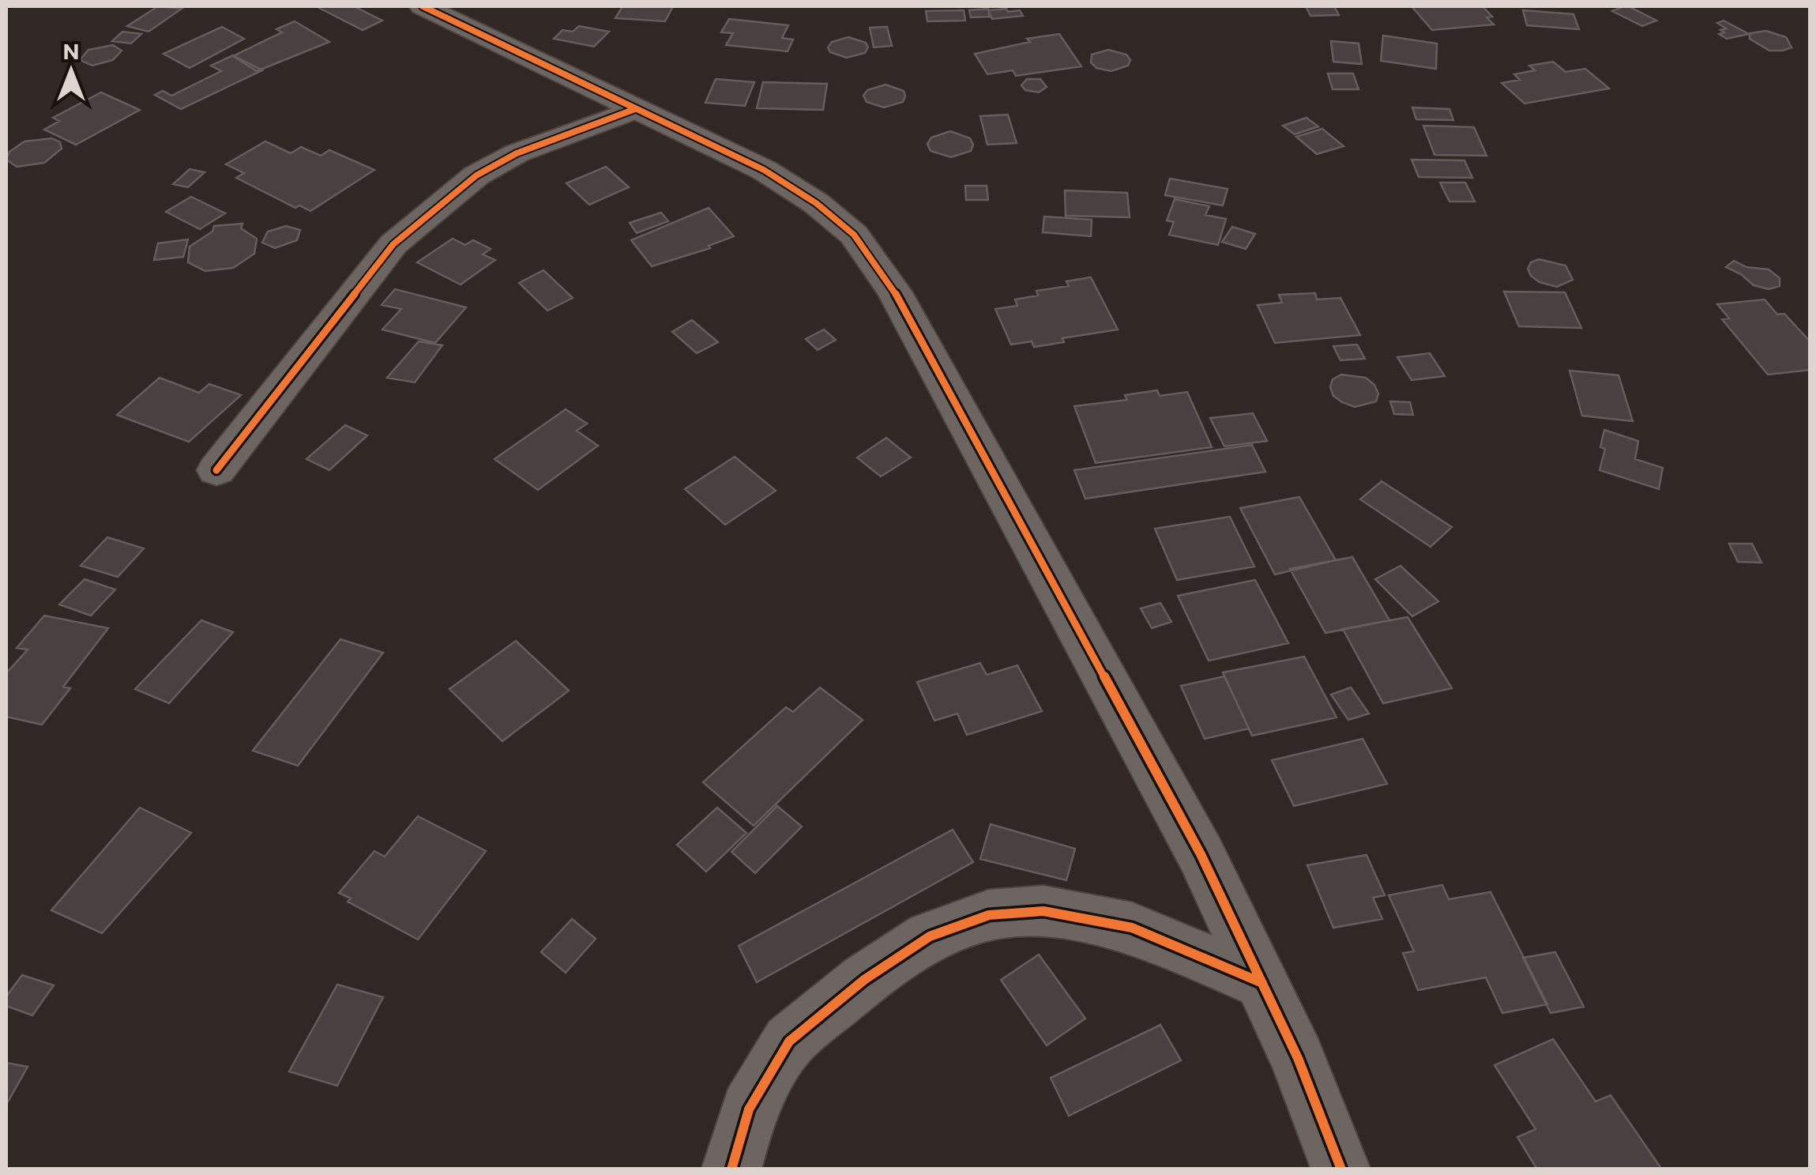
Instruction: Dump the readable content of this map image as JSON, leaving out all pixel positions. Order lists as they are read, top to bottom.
{
  "north": "top"
}
